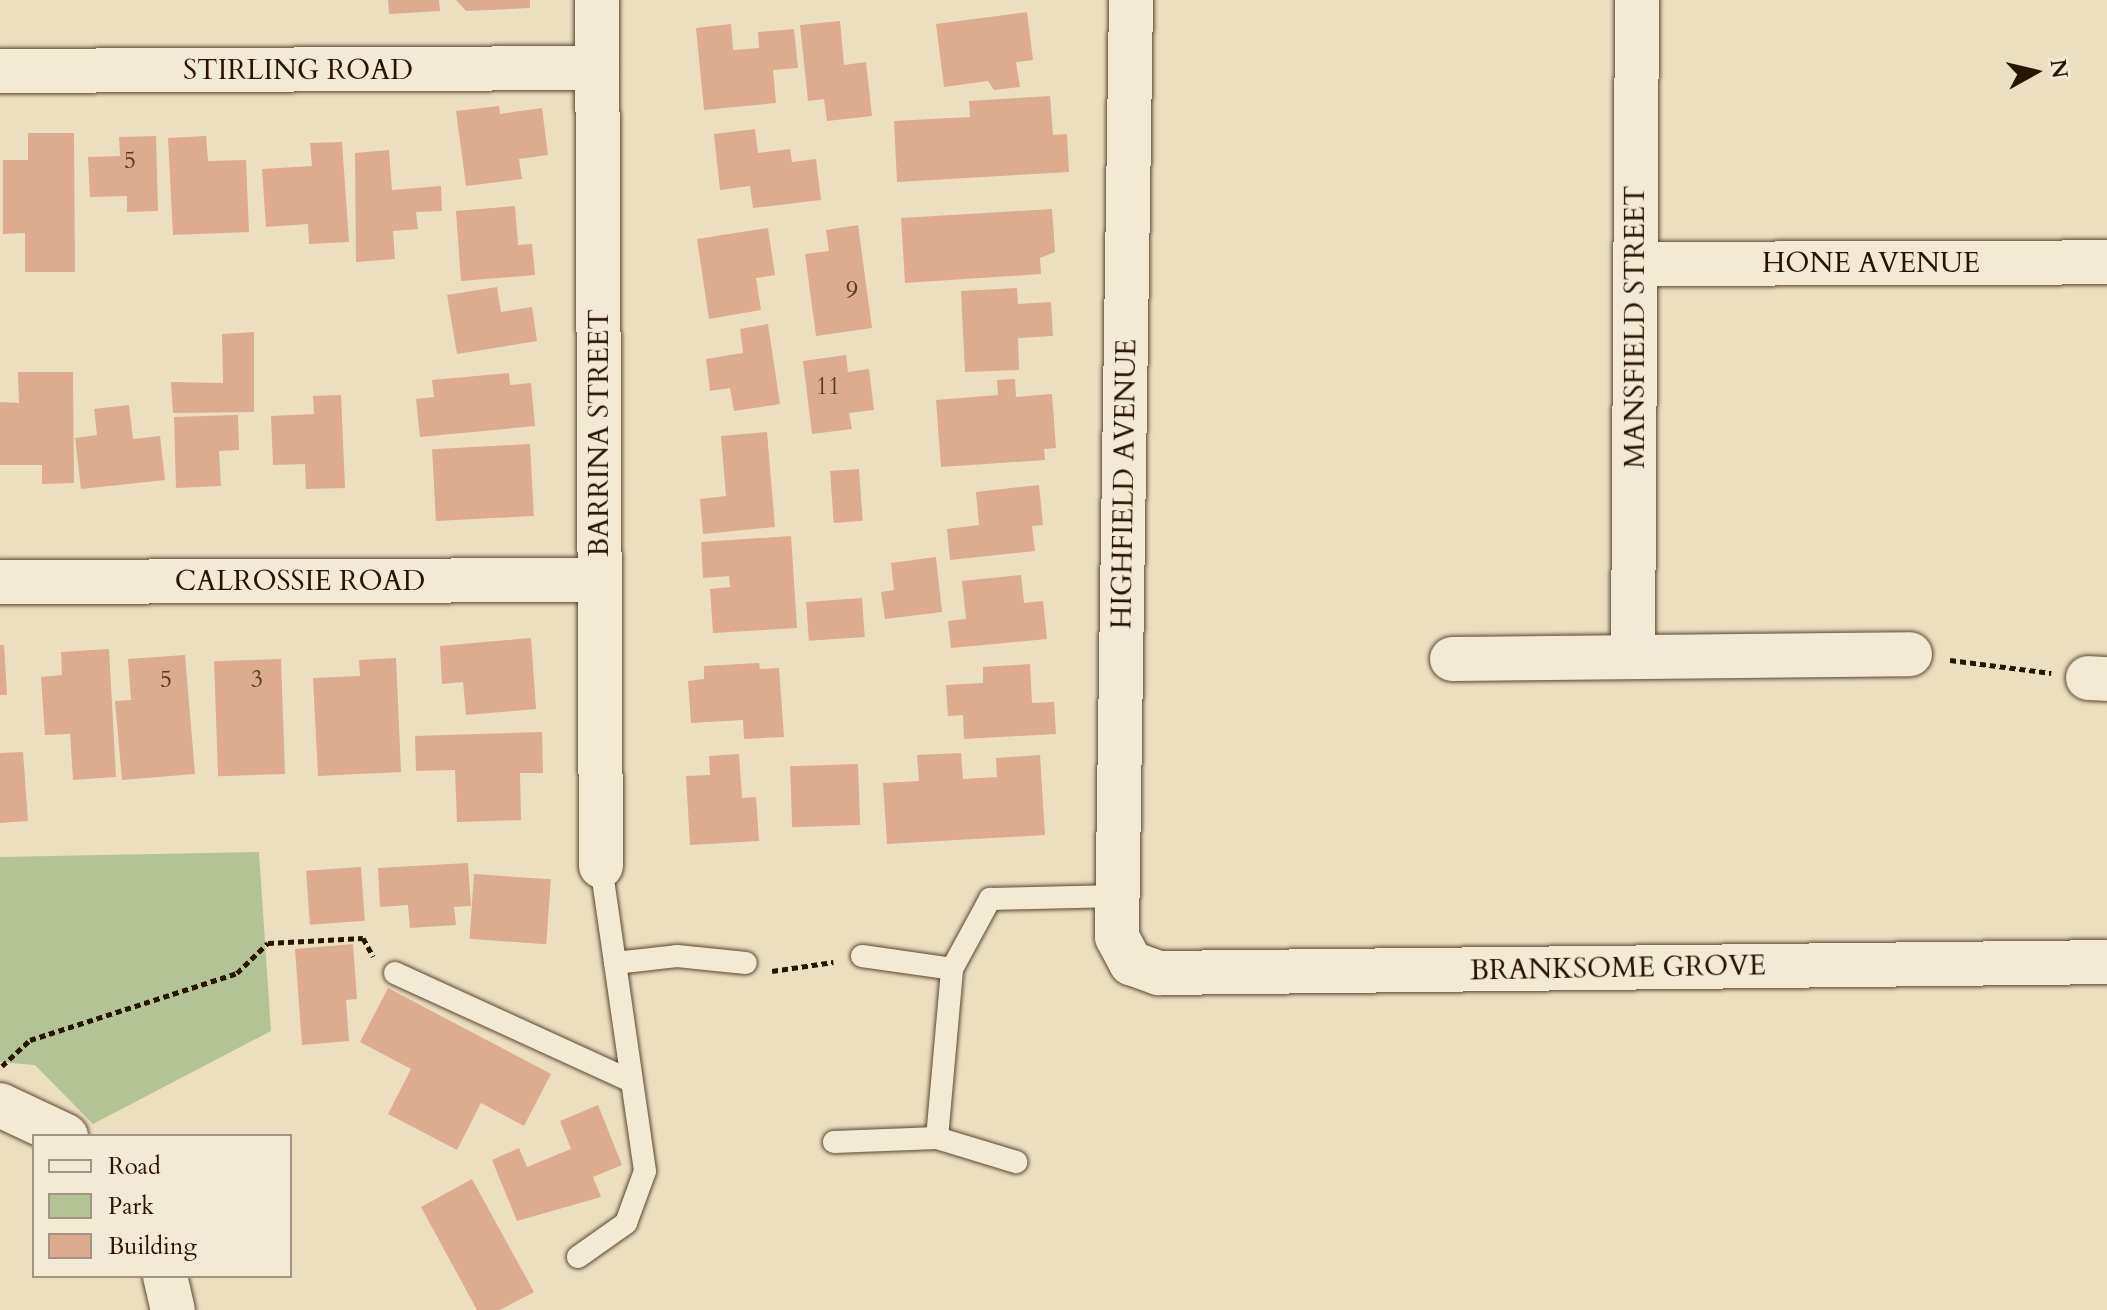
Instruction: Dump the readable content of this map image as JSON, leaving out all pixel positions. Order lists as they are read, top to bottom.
{
  "streets": {
    "street": [
      "STIRLING ROAD",
      "HONE AVENUE",
      "MANSFIELD STREET",
      "BARRINA STREET",
      "HIGHFIELD AVENUE",
      "CALROSSIE ROAD",
      "BRANKSOME GROVE"
    ]
  },
  "crossings": [
    ["STIRLING ROAD", "BARRINA STREET"],
    ["HONE AVENUE", "MANSFIELD STREET"],
    ["BARRINA STREET", "CALROSSIE ROAD"],
    ["HIGHFIELD AVENUE", "BRANKSOME GROVE"]
  ],
  "house_numbers": [
    "5",
    "9",
    "11",
    "5",
    "3"
  ],
  "legend": ["Road", "Park", "Building"],
  "north": "right"
}
